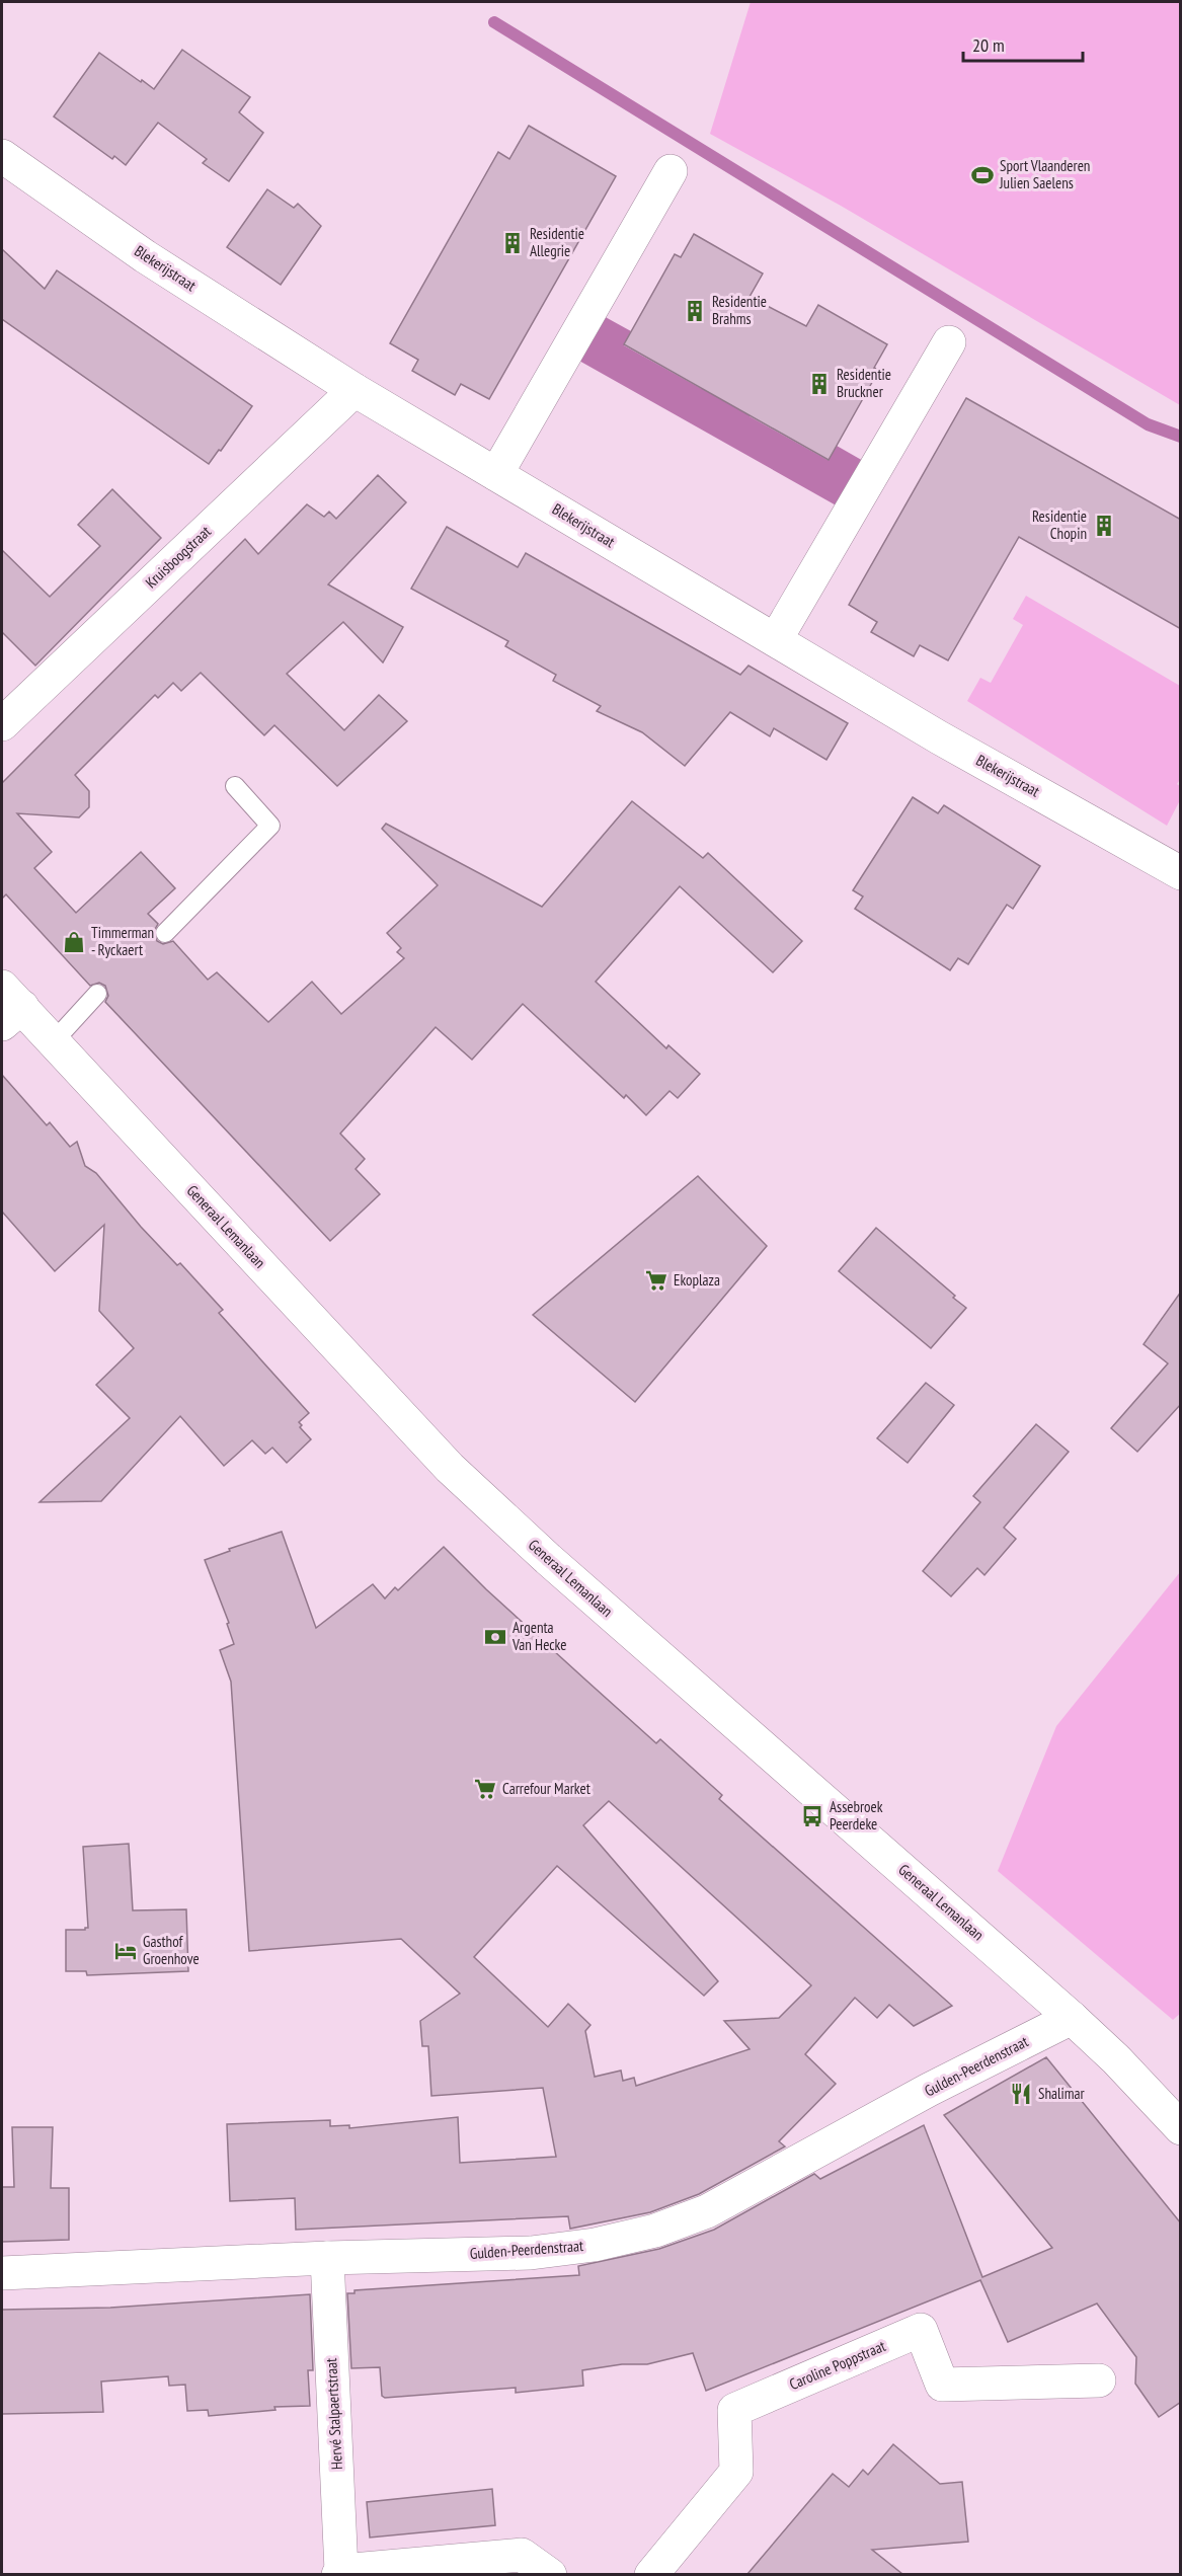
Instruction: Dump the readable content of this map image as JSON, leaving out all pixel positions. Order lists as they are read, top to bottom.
{
  "streets": {
    "street": [
      "Blekerijstraat",
      "Kruisboogstraat",
      "Generaal Lemanlaan",
      "Gulden-Peerdenstraat",
      "Caroline Poppstraat",
      "Hervé Stalpaertstraat"
    ]
  },
  "crossings": [
    ["Blekerijstraat", "Kruisboogstraat"],
    ["Generaal Lemanlaan", "Gulden-Peerdenstraat"],
    ["Gulden-Peerdenstraat", "Hervé Stalpaertstraat"]
  ],
  "places": {
    "sports": ["Sport Vlaanderen Julien Saelens"],
    "building": [
      "Residentie Allegrie",
      "Residentie Brahms",
      "Residentie Bruckner",
      "Residentie Chopin"
    ],
    "shop": ["Timmerman - Ryckaert"],
    "supermarket": ["Ekoplaza", "Carrefour Market"],
    "bank": ["Argenta Van Hecke"],
    "bus stop": ["Assebroek Peerdeke"],
    "hotel": ["Gasthof Groenhove"],
    "restaurant": ["Shalimar"]
  },
  "scale_bar": "20 m"
}
